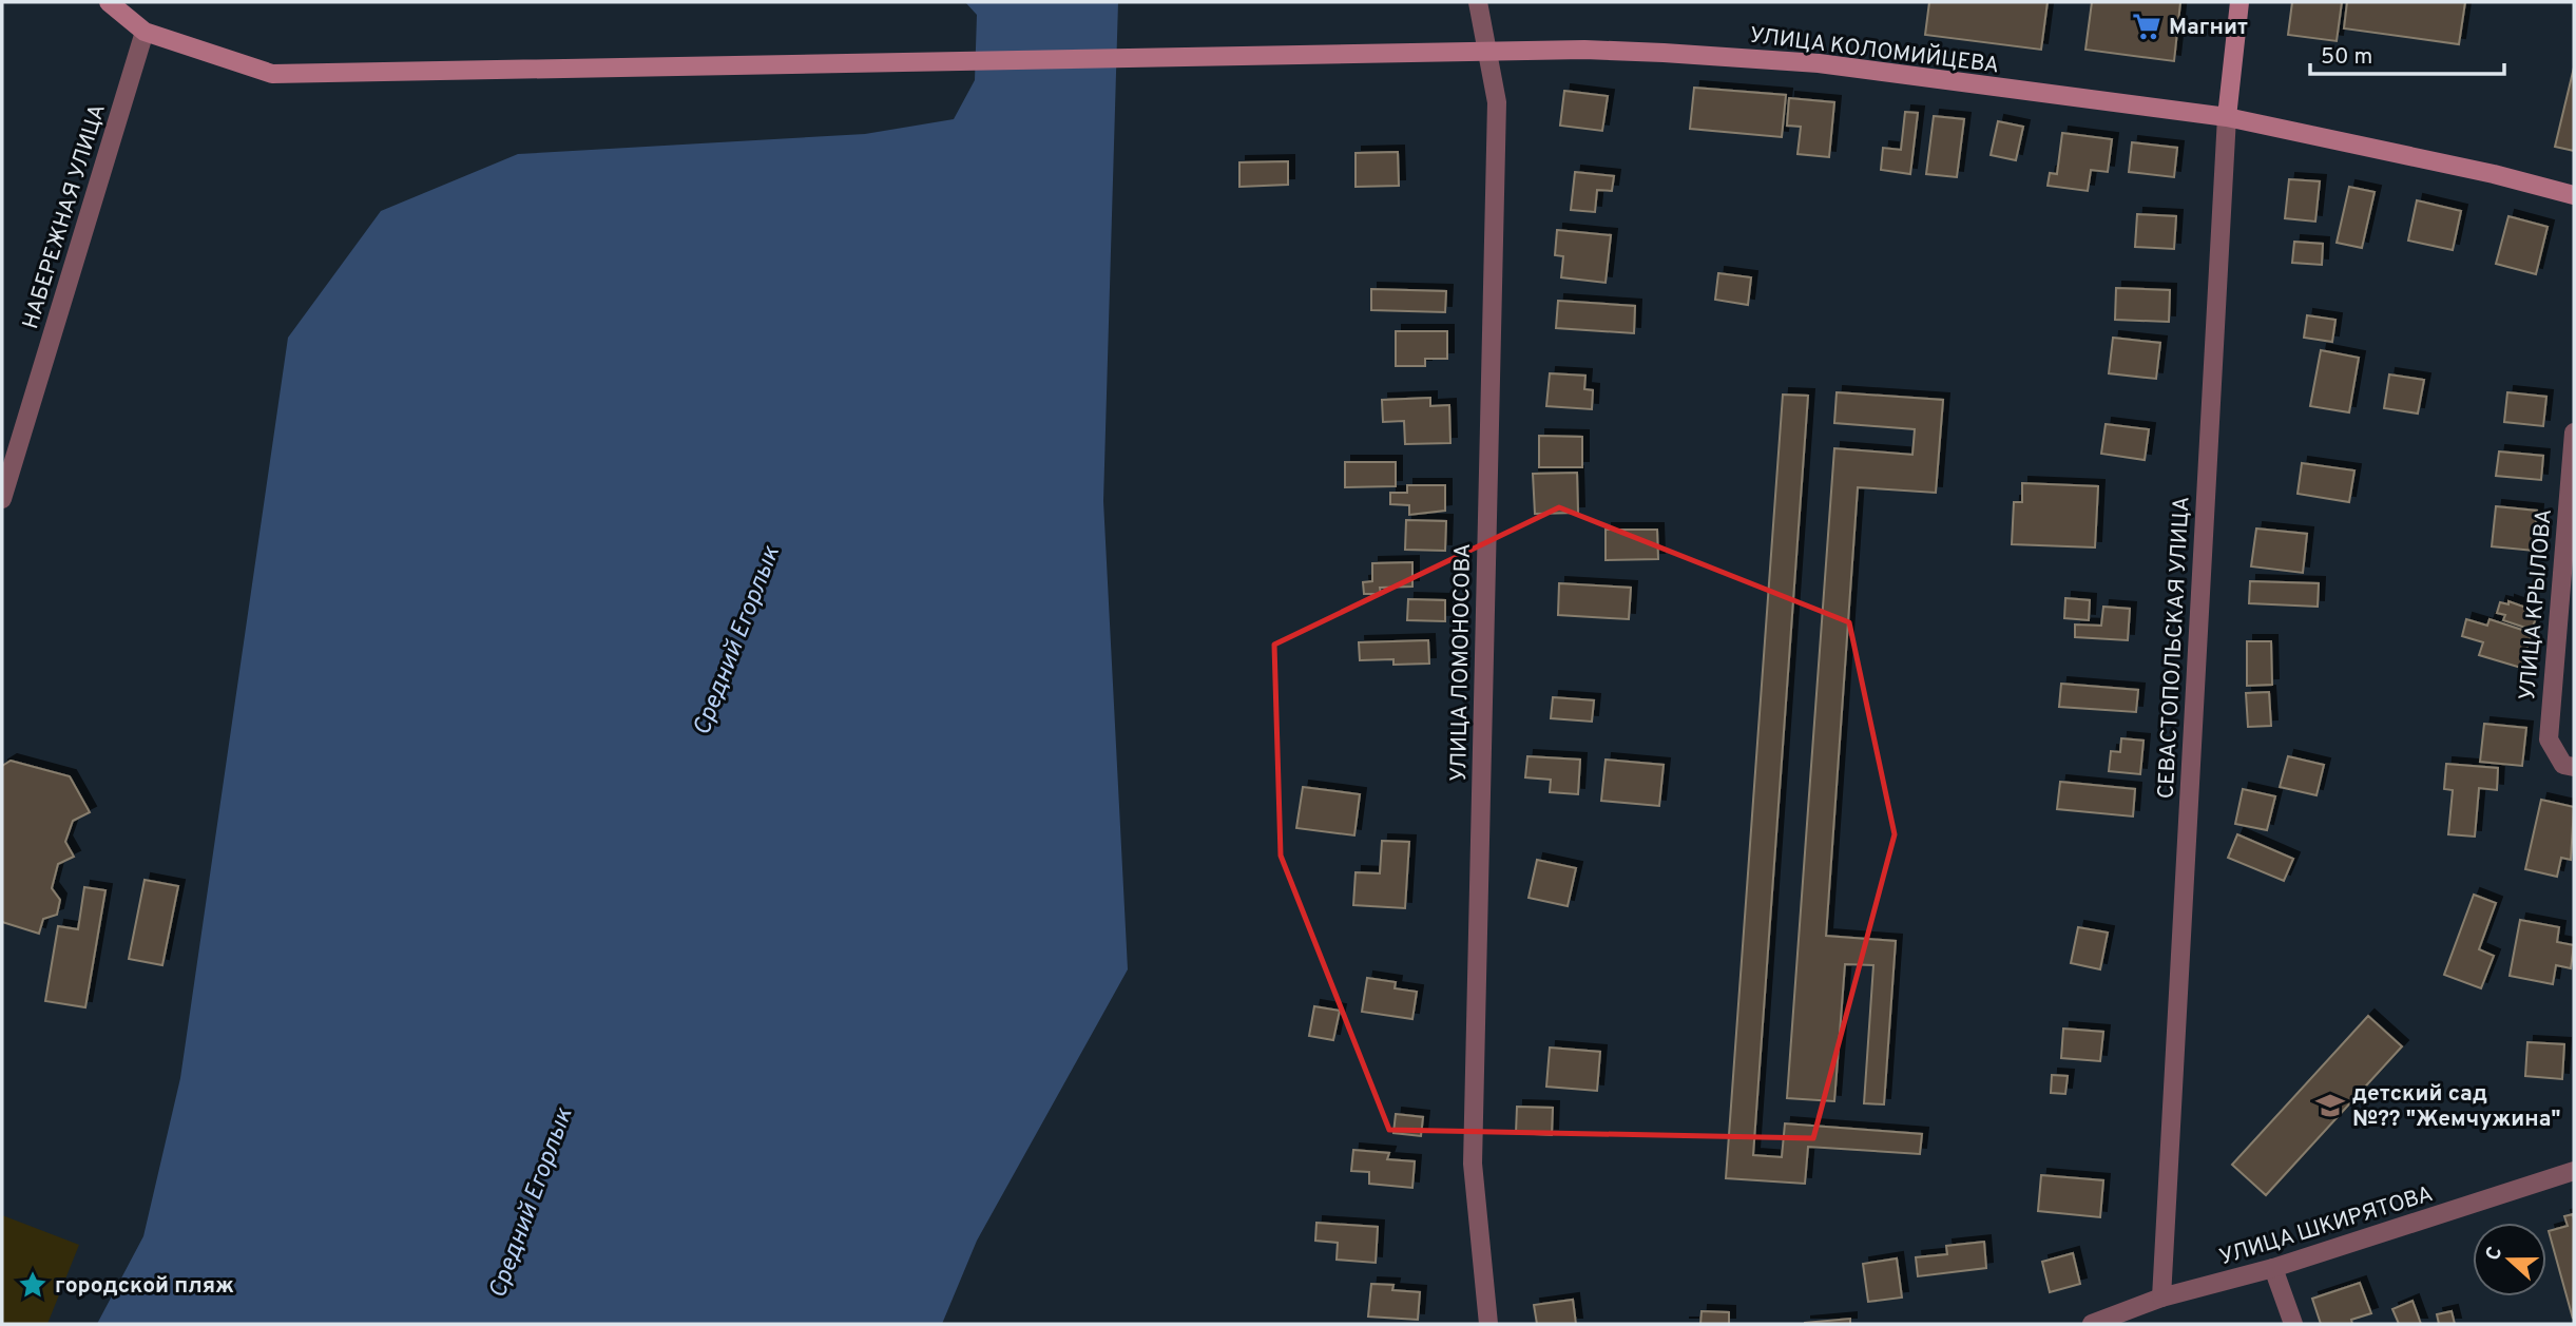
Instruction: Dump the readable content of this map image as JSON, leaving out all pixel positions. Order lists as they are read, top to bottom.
{
  "streets": {
    "main road": ["УЛИЦА КОЛОМИЙЦЕВА", "СЕВАСТОПОЛЬСКАЯ УЛИЦА"],
    "street": [
      "НАБЕРЕЖНАЯ УЛИЦА",
      "УЛИЦА КРЫЛОВА",
      "УЛИЦА ЛОМОНОСОВА",
      "УЛИЦА ШКИРЯТОВА"
    ]
  },
  "crossings": [
    ["УЛИЦА КОЛОМИЙЦЕВА", "НАБЕРЕЖНАЯ УЛИЦА"],
    ["УЛИЦА КОЛОМИЙЦЕВА", "СЕВАСТОПОЛЬСКАЯ УЛИЦА"],
    ["УЛИЦА КОЛОМИЙЦЕВА", "УЛИЦА ЛОМОНОСОВА"],
    ["СЕВАСТОПОЛЬСКАЯ УЛИЦА", "УЛИЦА ШКИРЯТОВА"]
  ],
  "water": ["Средний Егорлык"],
  "places": {
    "supermarket": ["Магнит"],
    "school or university": ["детский сад №?? \"Жемчужина\""],
    "place": ["городской пляж"]
  },
  "scale_bar": "50 m",
  "north": "left"
}
